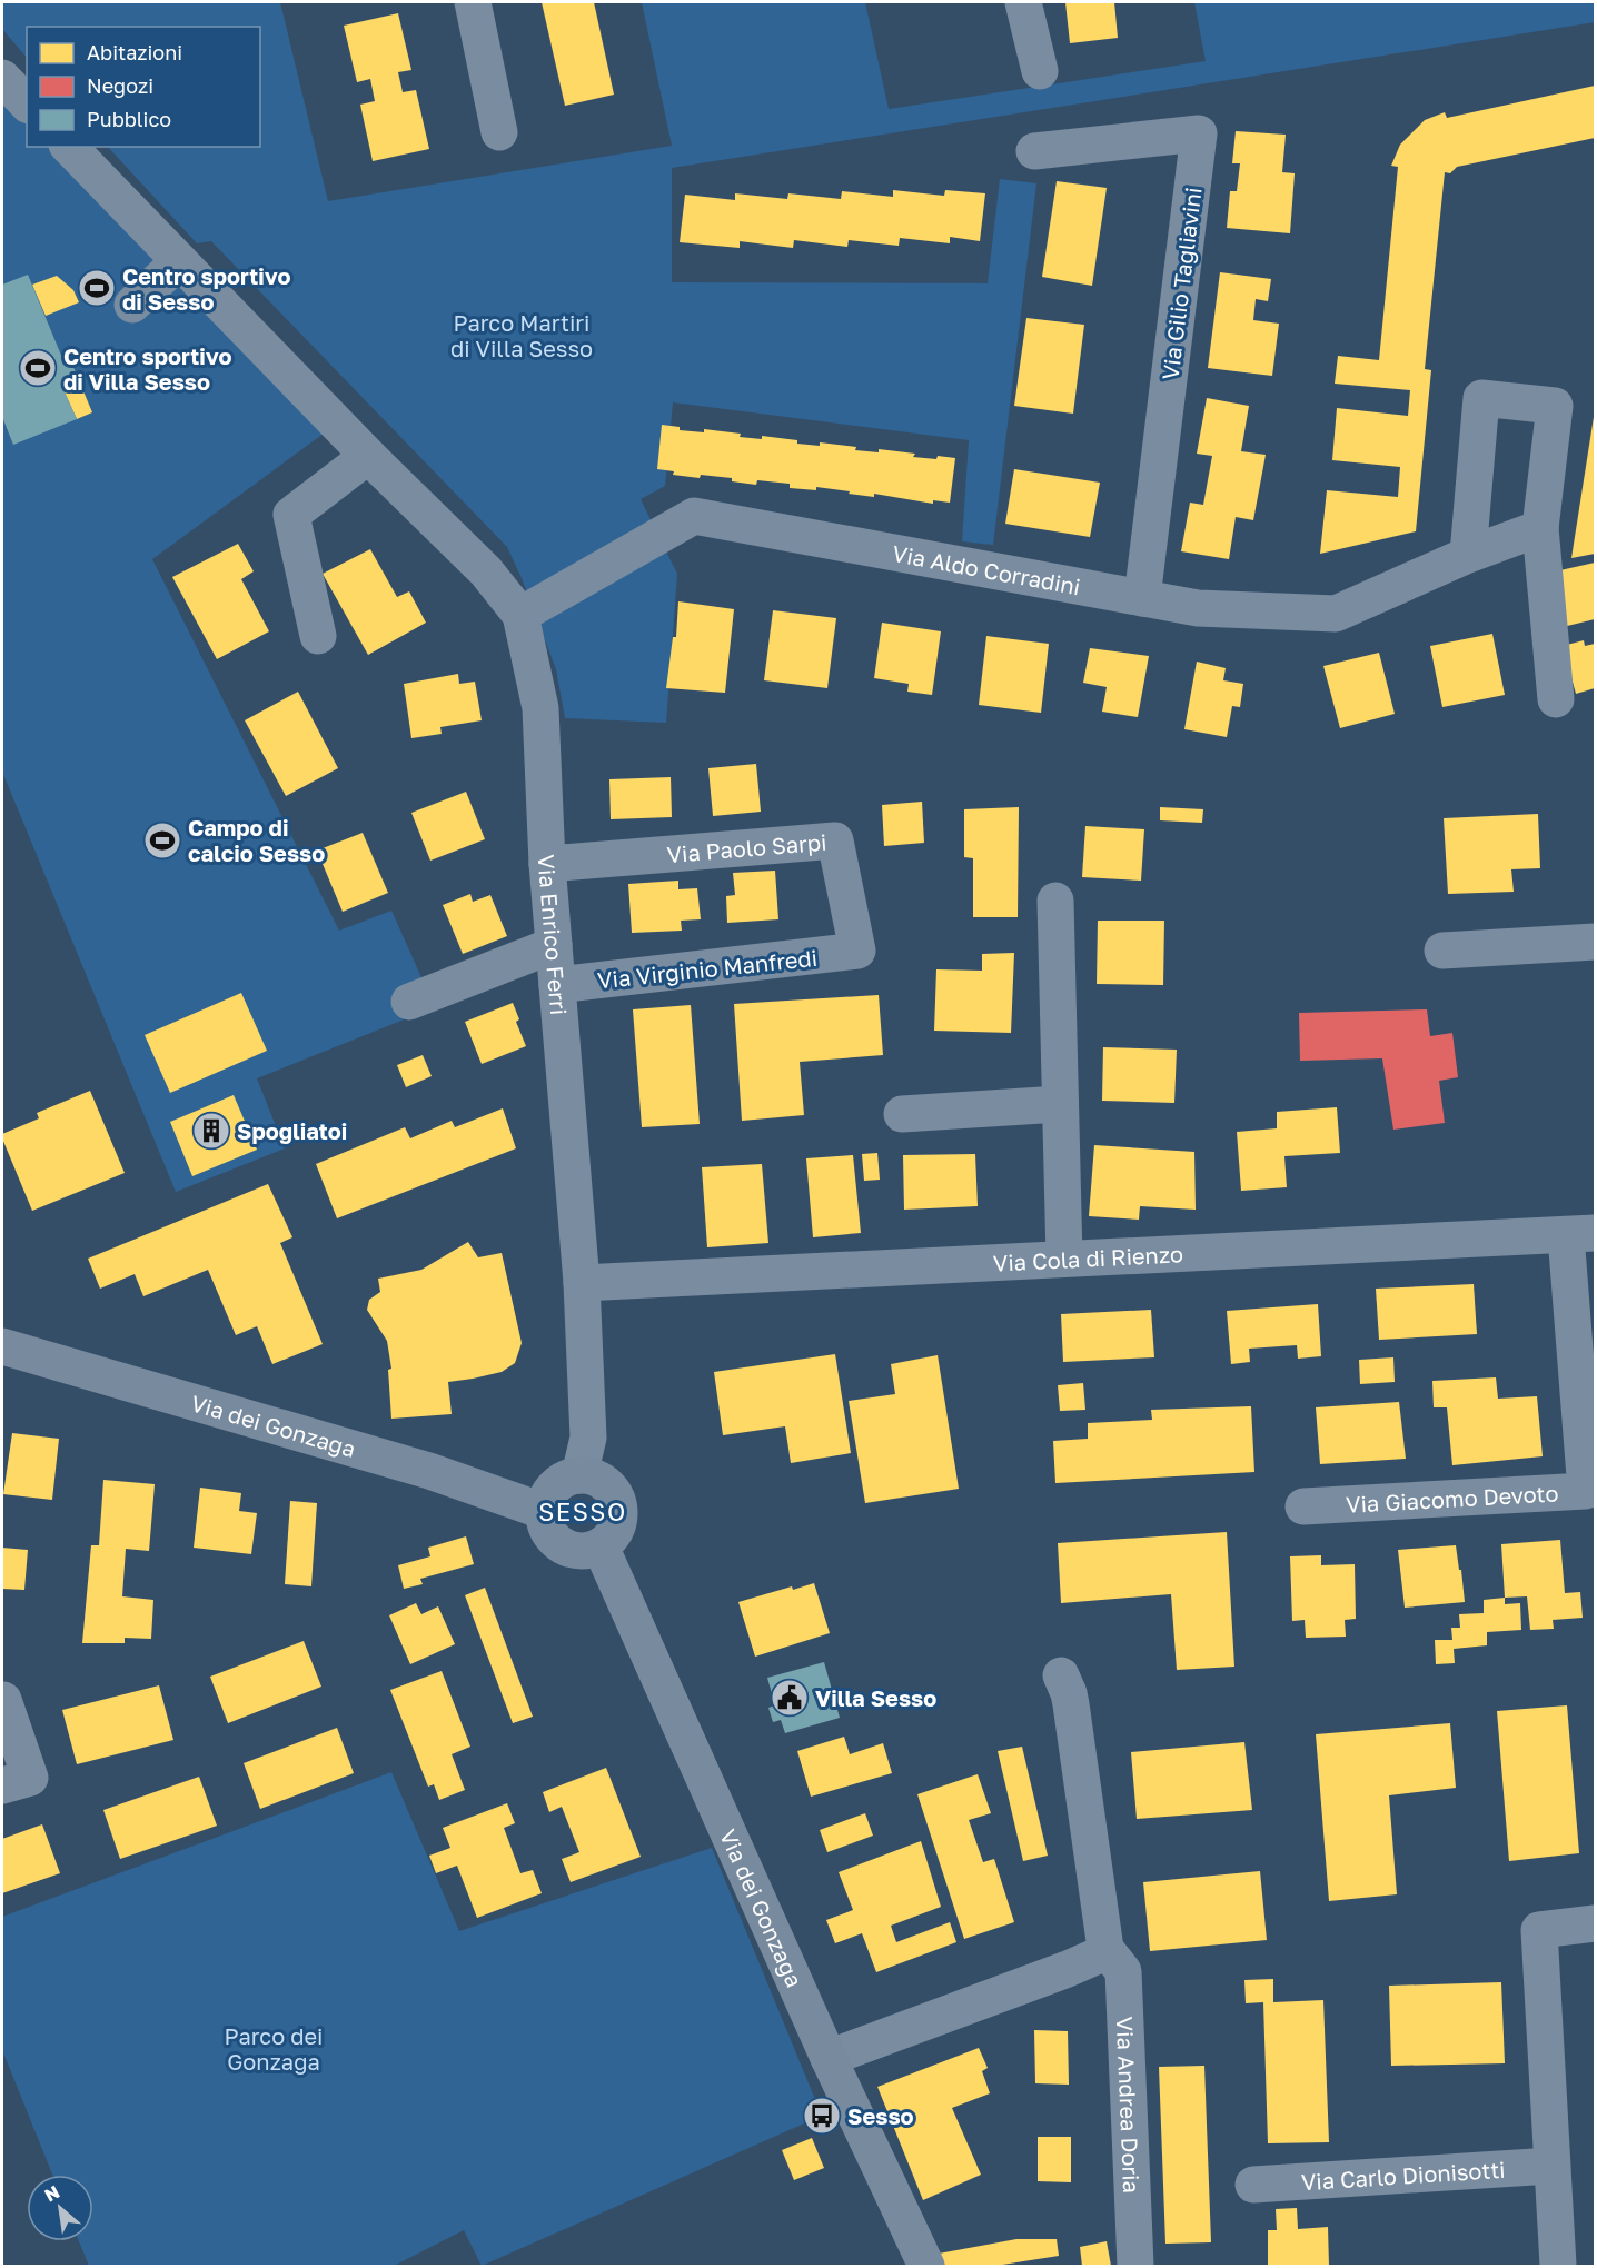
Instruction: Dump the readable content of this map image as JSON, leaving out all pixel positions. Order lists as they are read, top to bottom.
{
  "streets": {
    "main road": ["Via dei Gonzaga"],
    "street": [
      "Via Gilio Tagliavini",
      "Via Aldo Corradini",
      "Via Paolo Sarpi",
      "Via Enrico Ferri",
      "Via Virginio Manfredi",
      "Via Cola di Rienzo",
      "Via Giacomo Devoto",
      "Via Andrea Doria",
      "Via Carlo Dionisotti"
    ]
  },
  "crossings": [
    ["Via Gilio Tagliavini", "Via Aldo Corradini"],
    ["Via Aldo Corradini", "Via Enrico Ferri"],
    ["Via Paolo Sarpi", "Via Enrico Ferri"],
    ["Via Paolo Sarpi", "Via Virginio Manfredi"],
    ["Via Enrico Ferri", "Via Virginio Manfredi"],
    ["Via Enrico Ferri", "Via Cola di Rienzo"],
    ["Via Enrico Ferri", "Via dei Gonzaga"],
    ["Via Cola di Rienzo", "Via Giacomo Devoto"]
  ],
  "districts": ["SESSO"],
  "parks": ["Parco Martiri di Villa Sesso", "Parco dei Gonzaga"],
  "places": {
    "sports": ["Centro sportivo di Sesso", "Centro sportivo di Villa Sesso", "Campo di calcio Sesso"],
    "building": ["Spogliatoi"],
    "public building": ["Villa Sesso"],
    "bus stop": ["Sesso"]
  },
  "legend": ["Abitazioni", "Negozi", "Pubblico"],
  "north": "top left"
}
